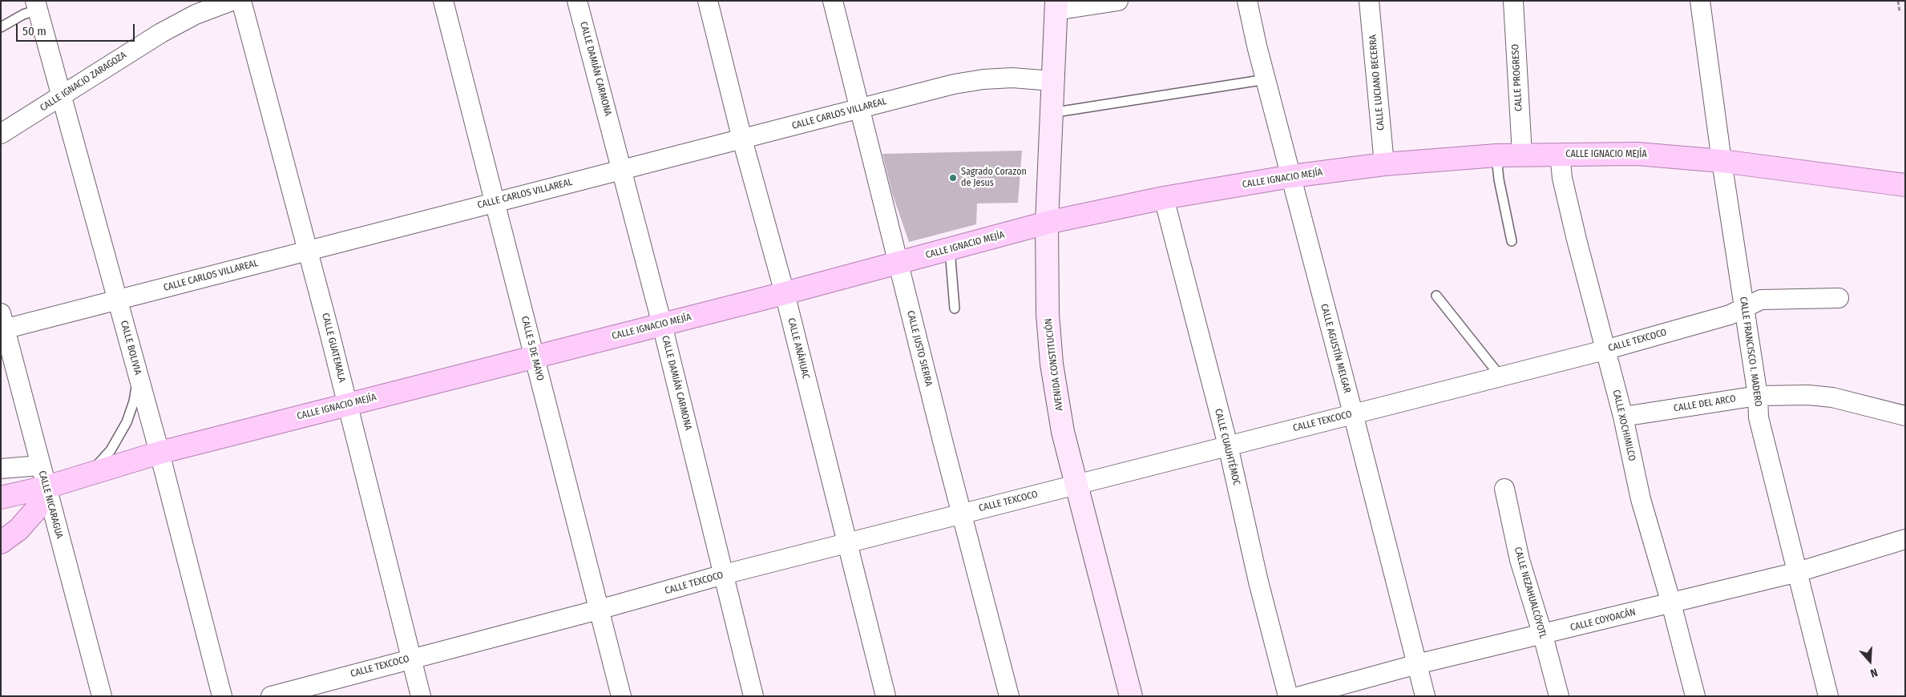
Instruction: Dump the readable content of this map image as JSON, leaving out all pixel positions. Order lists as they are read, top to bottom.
{
  "streets": {
    "main road": ["CALLE IGNACIO MEJÍA"],
    "street": [
      "CALLE DAMIÁN CARMONA",
      "CALLE PROGRESO",
      "CALLE IGNACIO ZARAGOZA",
      "CALLE LUCIANO BECERRA",
      "CALLE CARLOS VILLAREAL",
      "CALLE TEXCOCO",
      "CALLE BOLIVIA",
      "CALLE GUATEMALA",
      "CALLE 5 DE MAYO",
      "CALLE ANÁHUAC",
      "CALLE JUSTO SIERRA",
      "CALLE AGUSTÍN MELGAR",
      "CALLE FRANCISCO I. MADERO",
      "AVENIDA CONSTITUCIÓN",
      "CALLE DEL ARCO",
      "CALLE XOCHIMILCO",
      "CALLE CUAUHTÉMOC",
      "CALLE NICARAGUA",
      "CALLE NEZAHUALCÓYOTL",
      "CALLE COYOACÁN"
    ]
  },
  "crossings": [
    ["CALLE DAMIÁN CARMONA", "CALLE CARLOS VILLAREAL"],
    ["CALLE DAMIÁN CARMONA", "CALLE IGNACIO MEJÍA"],
    ["CALLE DAMIÁN CARMONA", "CALLE TEXCOCO"],
    ["CALLE PROGRESO", "CALLE IGNACIO MEJÍA"],
    ["CALLE IGNACIO ZARAGOZA", "CALLE BOLIVIA"],
    ["CALLE LUCIANO BECERRA", "CALLE IGNACIO MEJÍA"],
    ["CALLE CARLOS VILLAREAL", "CALLE BOLIVIA"],
    ["CALLE CARLOS VILLAREAL", "CALLE GUATEMALA"],
    ["CALLE CARLOS VILLAREAL", "CALLE 5 DE MAYO"],
    ["CALLE CARLOS VILLAREAL", "CALLE ANÁHUAC"],
    ["CALLE CARLOS VILLAREAL", "CALLE JUSTO SIERRA"],
    ["CALLE CARLOS VILLAREAL", "AVENIDA CONSTITUCIÓN"],
    ["CALLE CARLOS VILLAREAL", "CALLE NICARAGUA"],
    ["CALLE IGNACIO MEJÍA", "CALLE BOLIVIA"],
    ["CALLE IGNACIO MEJÍA", "CALLE GUATEMALA"],
    ["CALLE IGNACIO MEJÍA", "CALLE 5 DE MAYO"],
    ["CALLE IGNACIO MEJÍA", "CALLE ANÁHUAC"],
    ["CALLE IGNACIO MEJÍA", "CALLE JUSTO SIERRA"],
    ["CALLE IGNACIO MEJÍA", "CALLE AGUSTÍN MELGAR"],
    ["CALLE IGNACIO MEJÍA", "CALLE FRANCISCO I. MADERO"],
    ["CALLE IGNACIO MEJÍA", "AVENIDA CONSTITUCIÓN"],
    ["CALLE IGNACIO MEJÍA", "CALLE XOCHIMILCO"],
    ["CALLE IGNACIO MEJÍA", "CALLE CUAUHTÉMOC"],
    ["CALLE IGNACIO MEJÍA", "CALLE NICARAGUA"],
    ["CALLE TEXCOCO", "CALLE GUATEMALA"],
    ["CALLE TEXCOCO", "CALLE 5 DE MAYO"],
    ["CALLE TEXCOCO", "CALLE ANÁHUAC"],
    ["CALLE TEXCOCO", "CALLE JUSTO SIERRA"],
    ["CALLE TEXCOCO", "CALLE AGUSTÍN MELGAR"],
    ["CALLE TEXCOCO", "CALLE FRANCISCO I. MADERO"],
    ["CALLE TEXCOCO", "AVENIDA CONSTITUCIÓN"],
    ["CALLE TEXCOCO", "CALLE XOCHIMILCO"],
    ["CALLE TEXCOCO", "CALLE CUAUHTÉMOC"],
    ["CALLE AGUSTÍN MELGAR", "CALLE COYOACÁN"],
    ["CALLE FRANCISCO I. MADERO", "CALLE DEL ARCO"],
    ["CALLE FRANCISCO I. MADERO", "CALLE COYOACÁN"],
    ["CALLE DEL ARCO", "CALLE XOCHIMILCO"],
    ["CALLE XOCHIMILCO", "CALLE COYOACÁN"],
    ["CALLE NEZAHUALCÓYOTL", "CALLE COYOACÁN"]
  ],
  "places": ["Sagrado Corazon de Jesus"],
  "scale_bar": "50 m",
  "north": "bottom"
}
